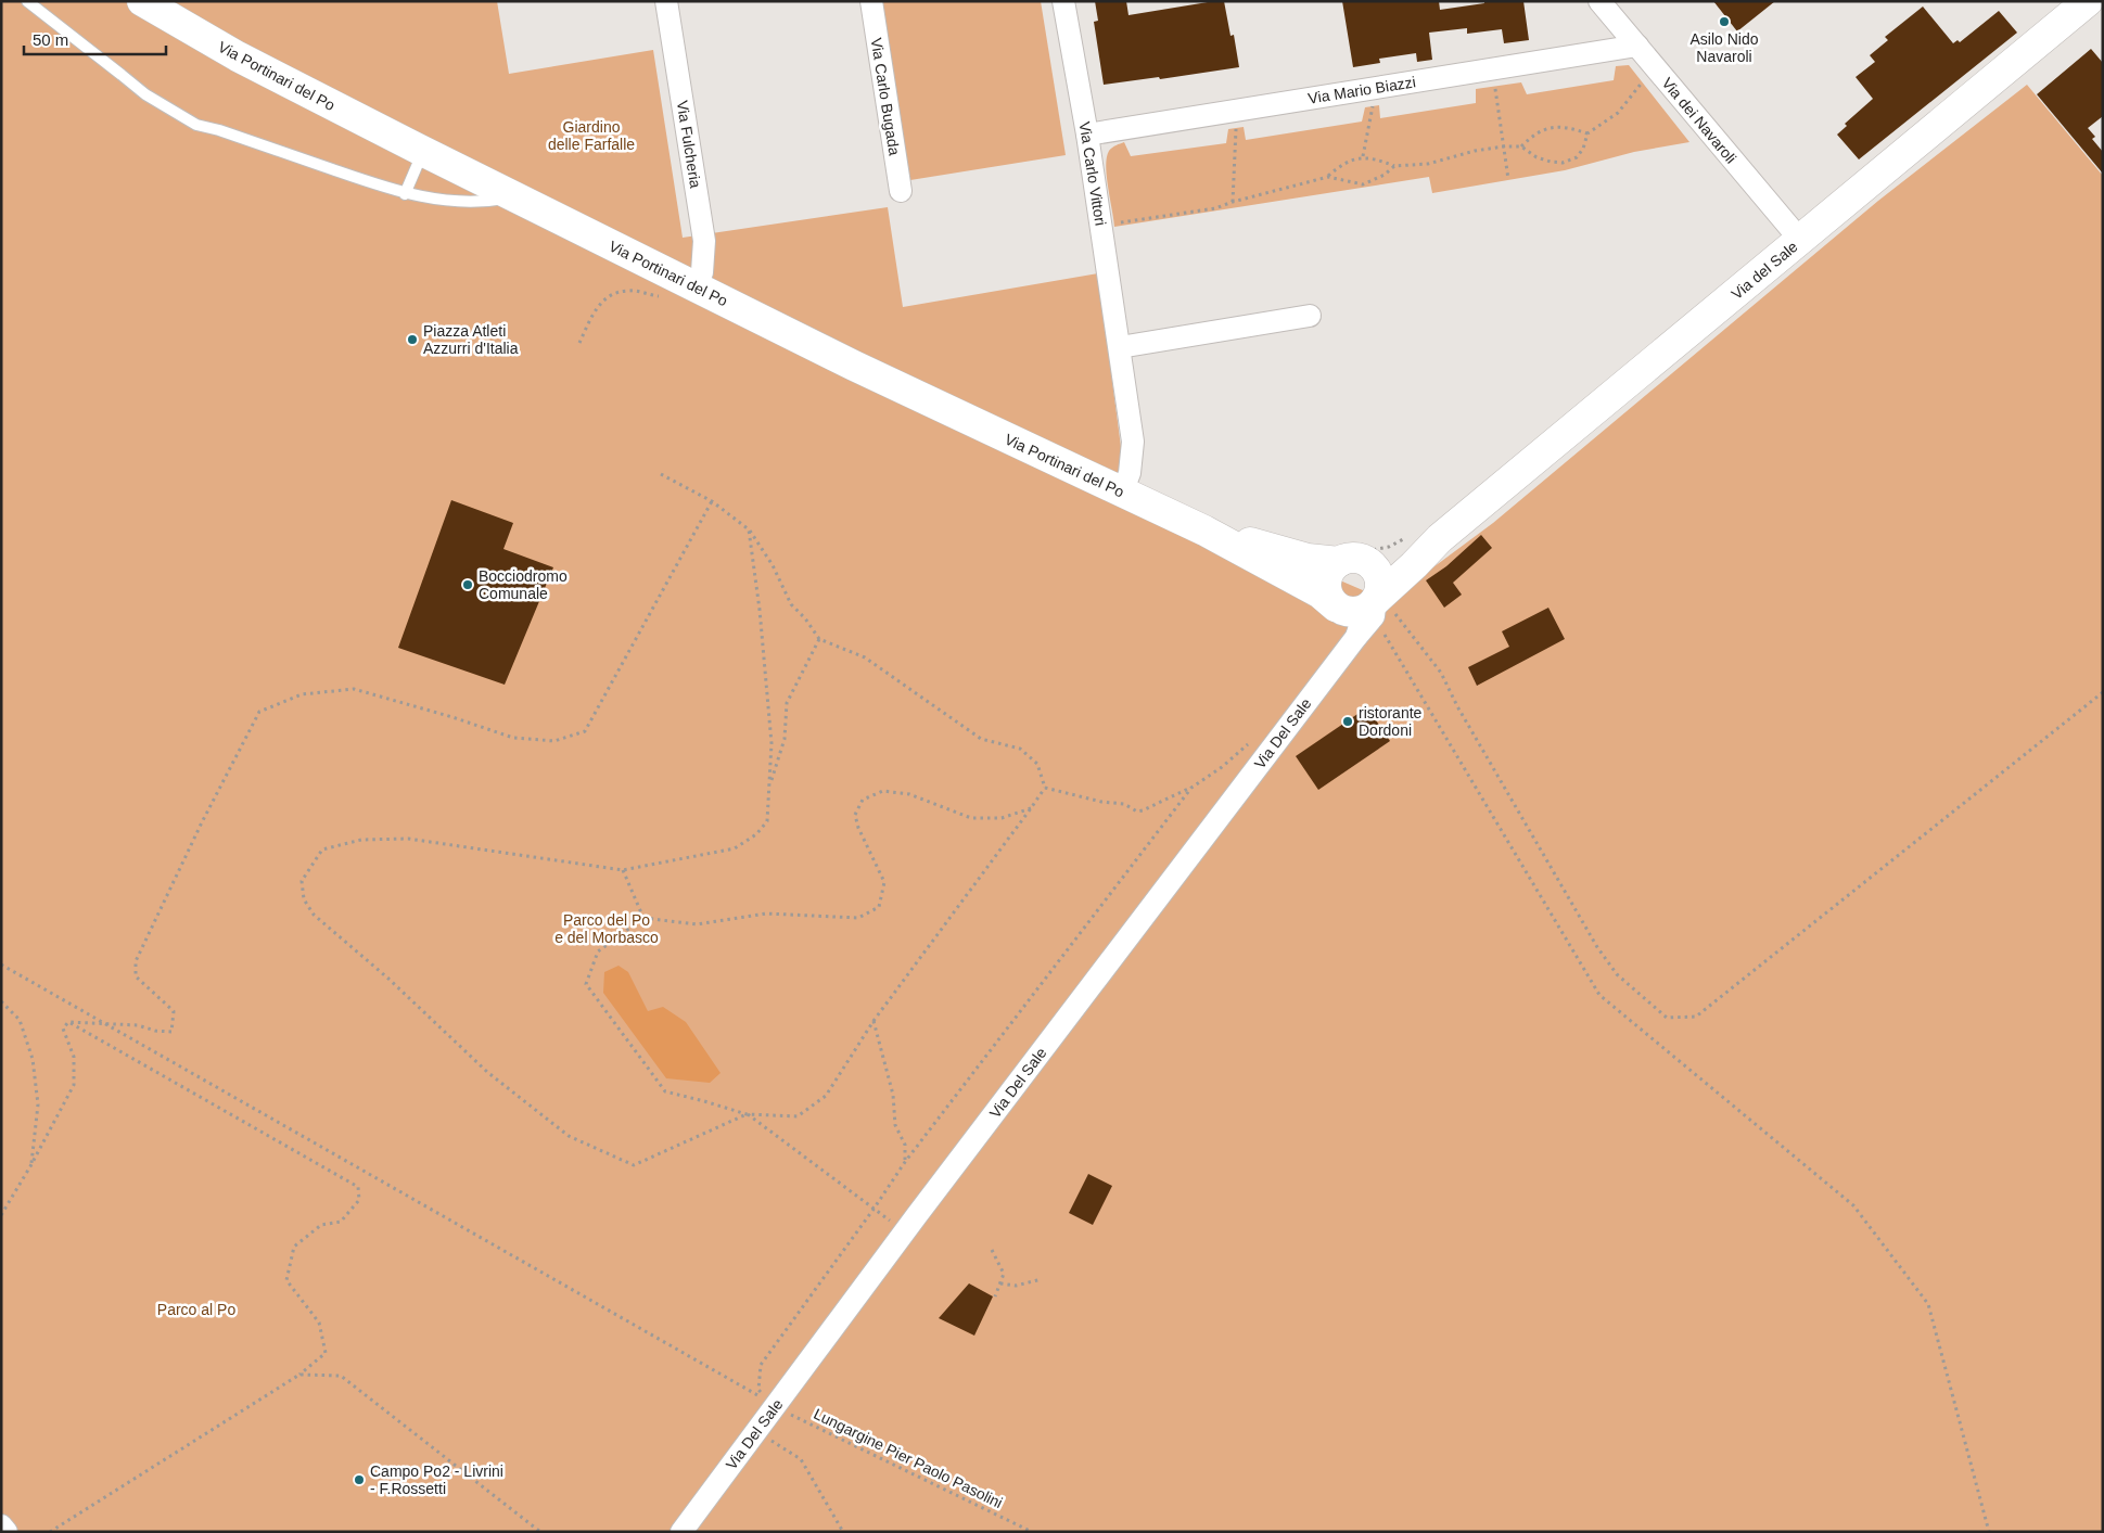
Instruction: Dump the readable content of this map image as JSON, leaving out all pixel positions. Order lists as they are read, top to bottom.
{
  "streets": {
    "street": [
      "Via Portinari del Po",
      "Via Mario Biazzi",
      "Via Carlo Bugada",
      "Via dei Navaroli",
      "Via Fulcheria",
      "Via Carlo Vittori",
      "Via del Sale",
      "Via Del Sale"
    ],
    "path": ["Lungargine Pier Paolo Pasolini"]
  },
  "crossings": [
    ["Via Portinari del Po", "Via Fulcheria"],
    ["Via Portinari del Po", "Via Carlo Vittori"],
    ["Via Portinari del Po", "Via del Sale"],
    ["Via Portinari del Po", "Via Del Sale"],
    ["Via Mario Biazzi", "Via dei Navaroli"],
    ["Via Mario Biazzi", "Via Carlo Vittori"],
    ["Via dei Navaroli", "Via del Sale"],
    ["Via del Sale", "Via Del Sale"],
    ["Via Del Sale", "Lungargine Pier Paolo Pasolini"]
  ],
  "parks": ["Giardino delle Farfalle", "Parco del Po e del Morbasco", "Parco al Po"],
  "places": [
    "Asilo Nido Navaroli",
    "Piazza Atleti Azzurri d'Italia",
    "Bocciodromo Comunale",
    "ristorante Dordoni",
    "Campo Po2 - Livrini - F.Rossetti"
  ],
  "scale_bar": "50 m"
}
